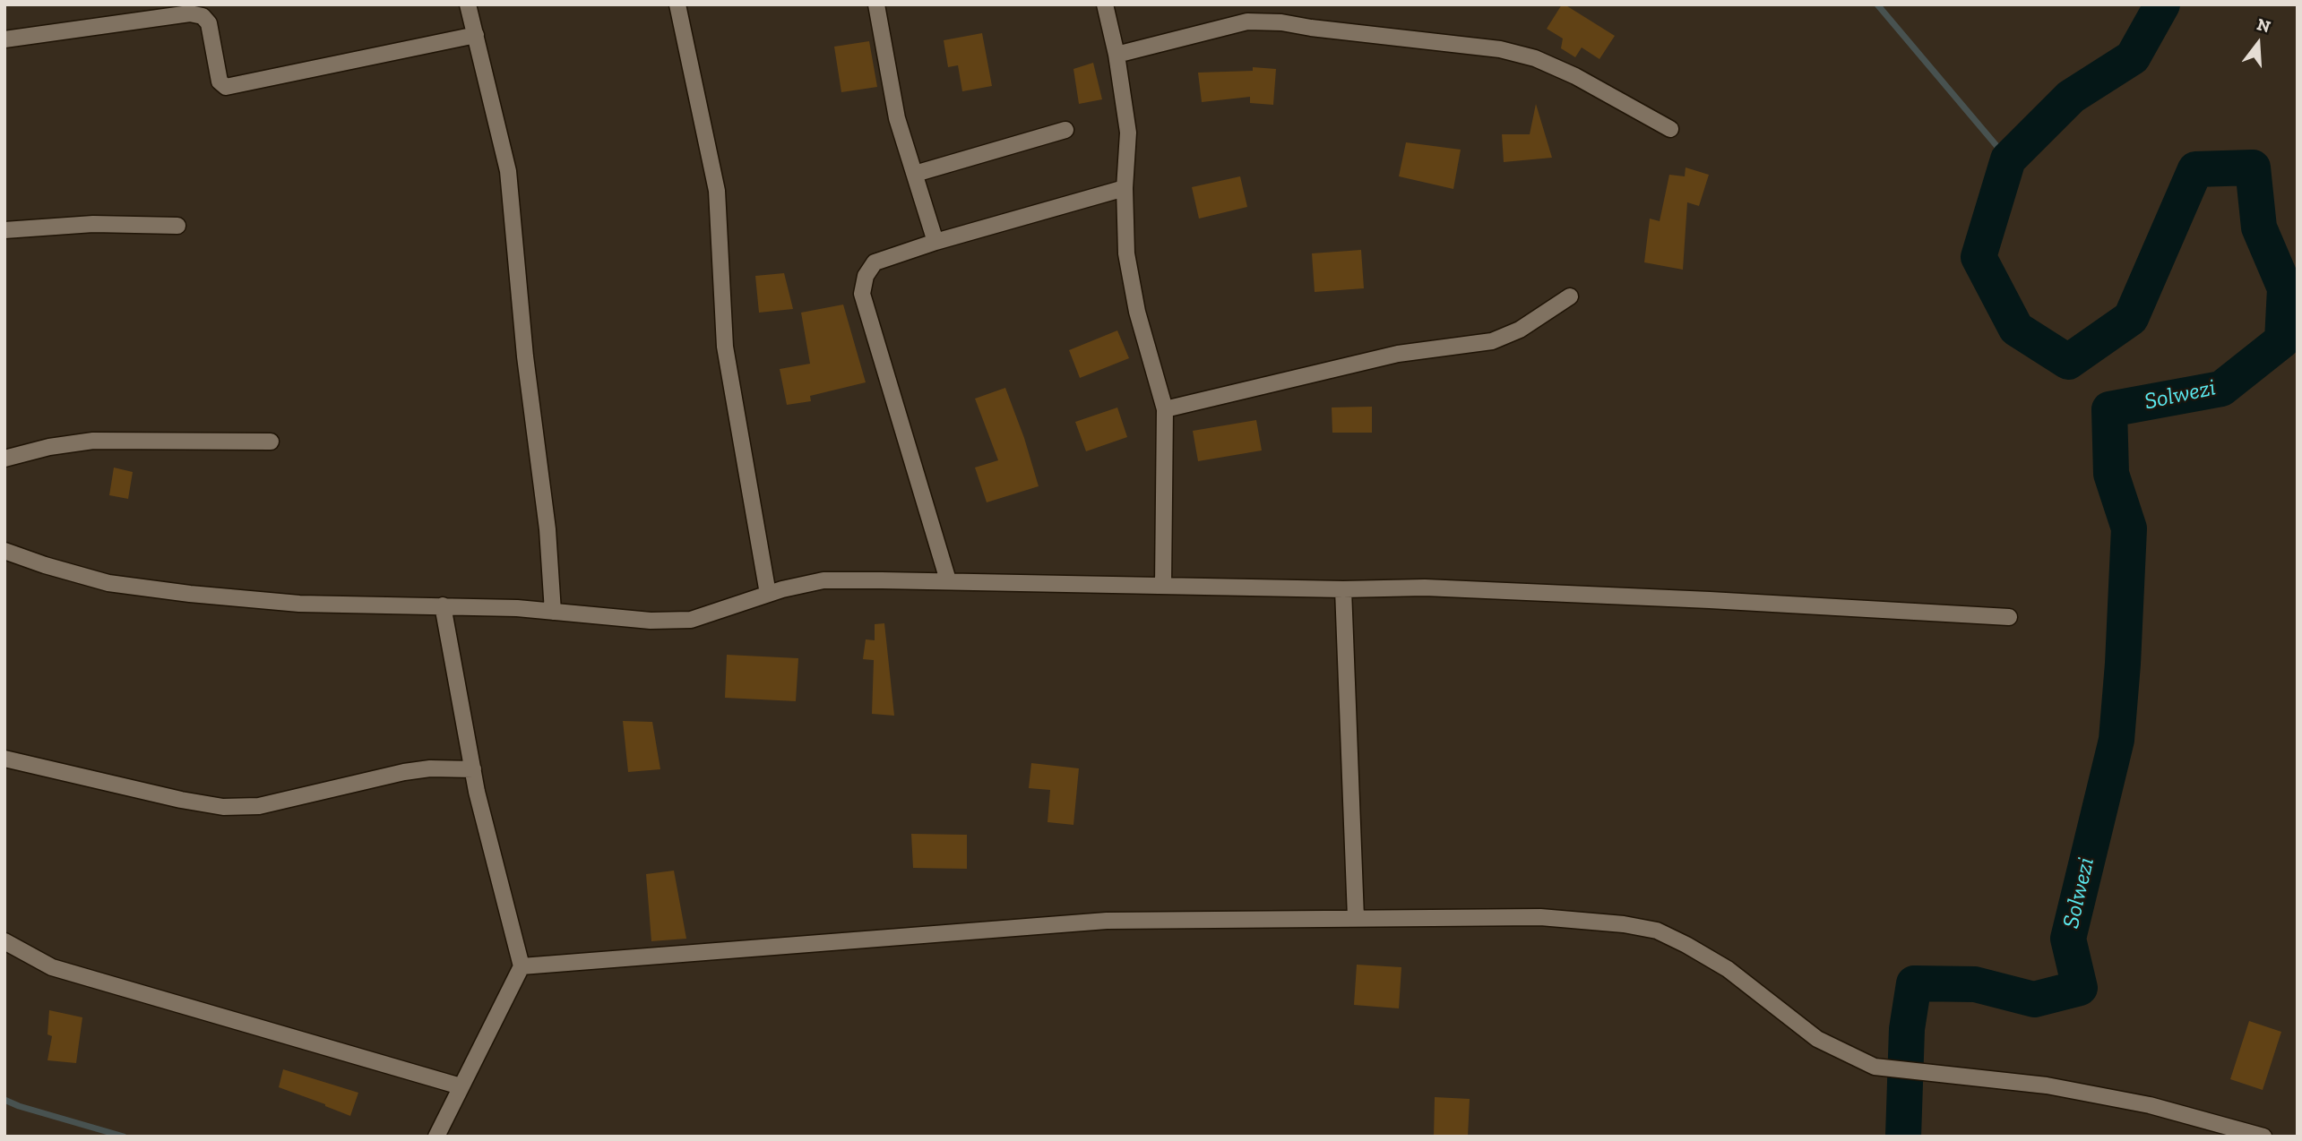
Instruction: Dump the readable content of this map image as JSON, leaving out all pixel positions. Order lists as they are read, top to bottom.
{
  "water": ["Solwezi"],
  "north": "top"
}
